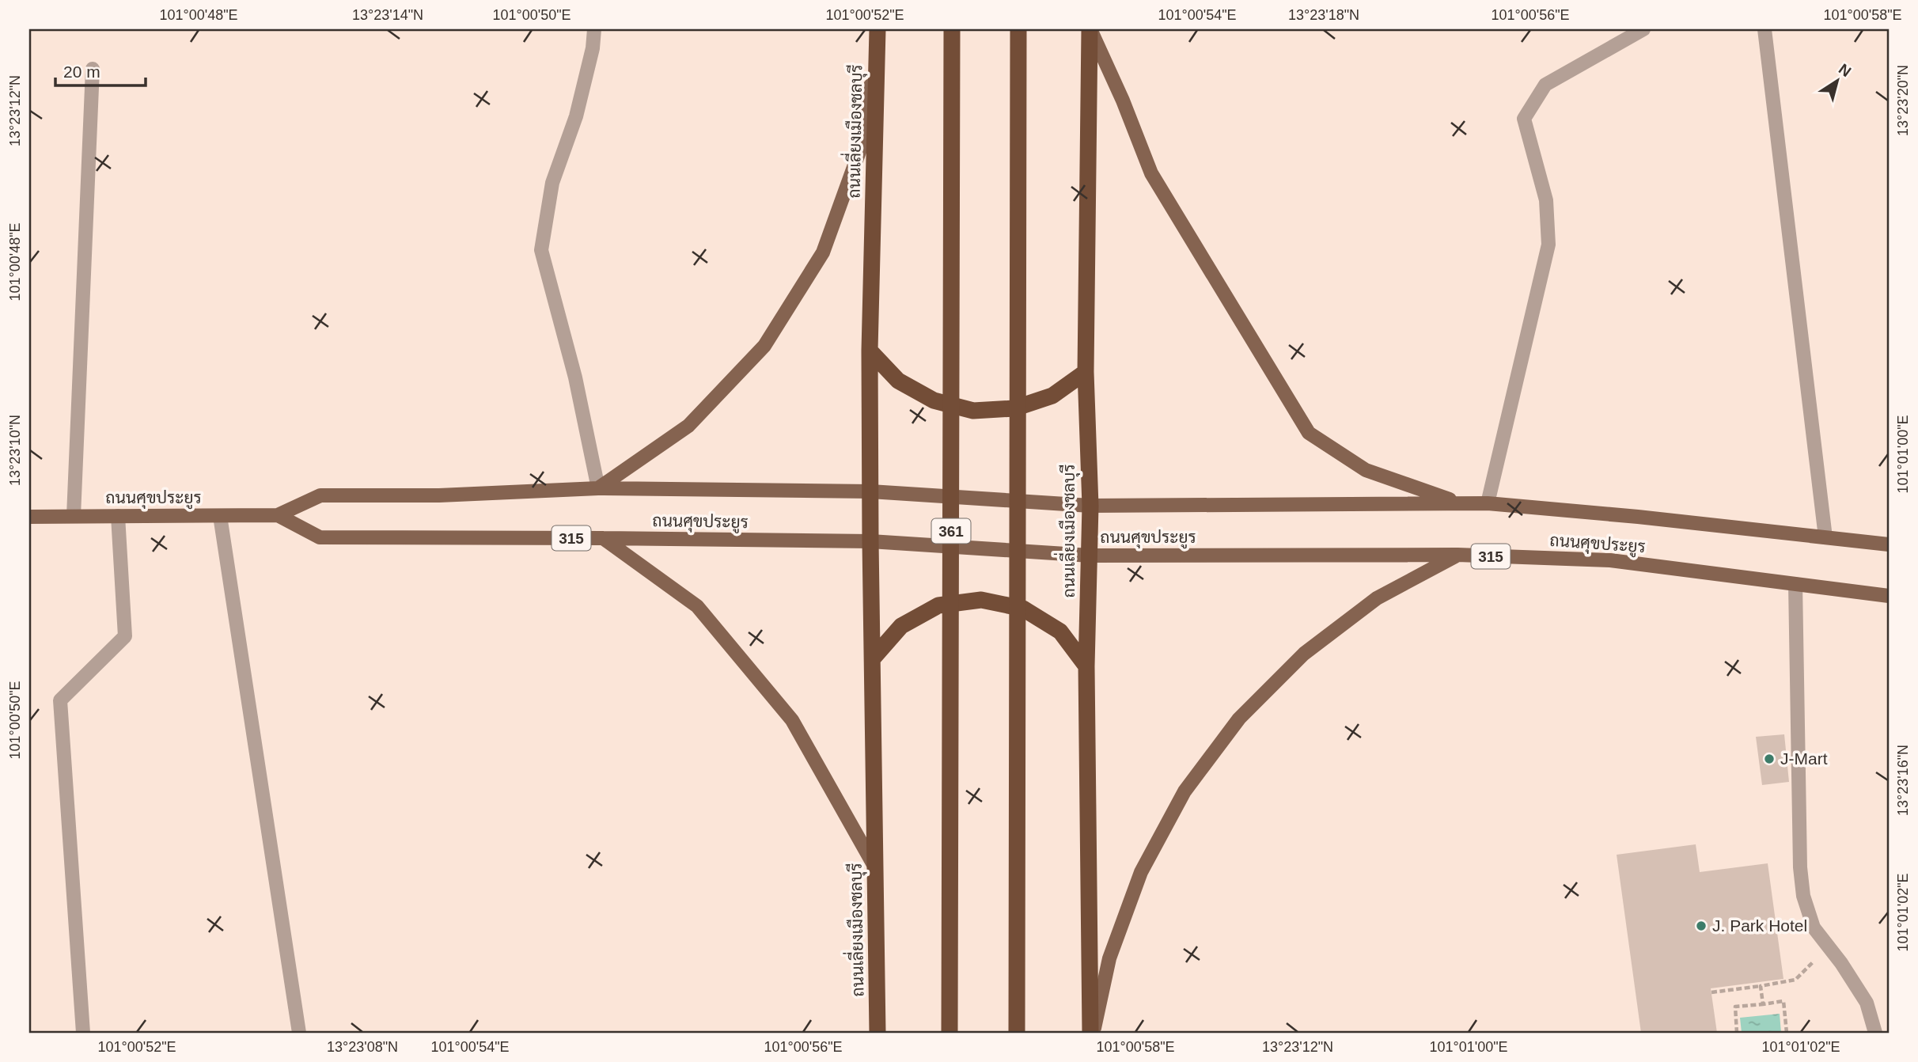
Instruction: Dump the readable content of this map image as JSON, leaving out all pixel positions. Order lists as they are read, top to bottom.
{
  "streets": {
    "highway": ["ถนนเลี่ยงเมืองชลบุรี", "361"],
    "main road": ["ถนนศุขประยูร", "315"]
  },
  "crossings": [
    ["ถนนเลี่ยงเมืองชลบุรี", "ถนนศุขประยูร"]
  ],
  "places": ["J-Mart", "J. Park Hotel"],
  "scale_bar": "20 m",
  "north": "top right",
  "coordinates": [
    "101°00'48\"E",
    "13°23'14\"N",
    "101°00'50\"E",
    "101°00'52\"E",
    "101°00'54\"E",
    "13°23'18\"N",
    "101°00'56\"E",
    "101°00'58\"E",
    "13°23'20\"N",
    "13°23'12\"N",
    "13°23'10\"N",
    "101°01'00\"E",
    "13°23'16\"N",
    "101°01'02\"E",
    "13°23'08\"N"
  ]
}
